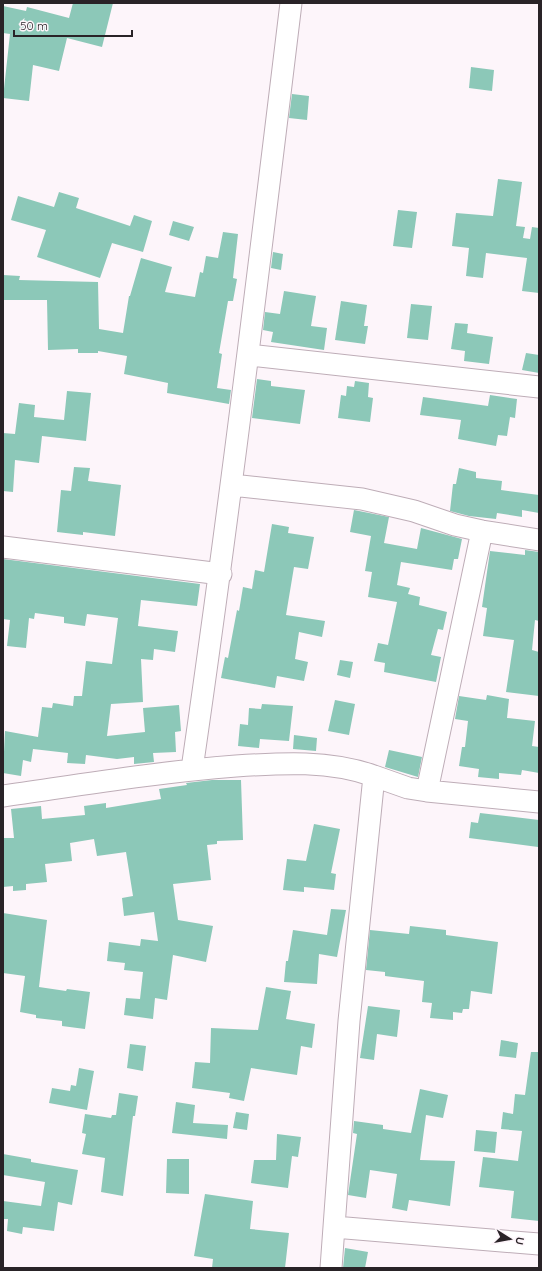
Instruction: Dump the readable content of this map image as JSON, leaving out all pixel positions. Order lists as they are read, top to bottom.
{
  "scale_bar": "50 m",
  "north": "right"
}
